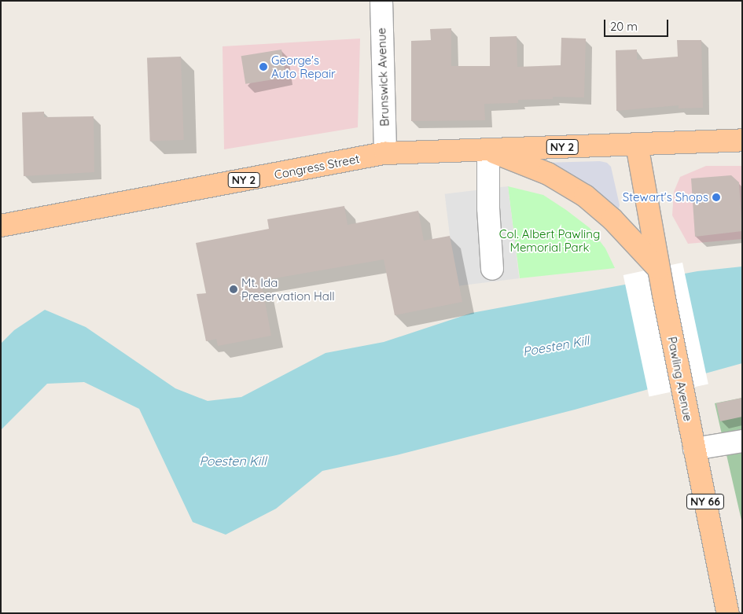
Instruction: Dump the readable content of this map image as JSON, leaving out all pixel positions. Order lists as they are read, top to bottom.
{
  "streets": {
    "main road": [
      "NY 2",
      "Congress Street",
      "Pawling Avenue",
      "NY 66"
    ],
    "street": ["Brunswick Avenue"]
  },
  "crossings": [
    ["Brunswick Avenue", "Congress Street"],
    ["NY 2", "Congress Street"],
    ["NY 2", "Pawling Avenue"],
    ["Congress Street", "Pawling Avenue"]
  ],
  "water": ["Poesten Kill"],
  "parks": ["Col. Albert Pawling Memorial Park"],
  "places": ["George's Auto Repair", "Stewart's Shops", "Mt. Ida Preservation Hall"],
  "scale_bar": "20 m"
}
